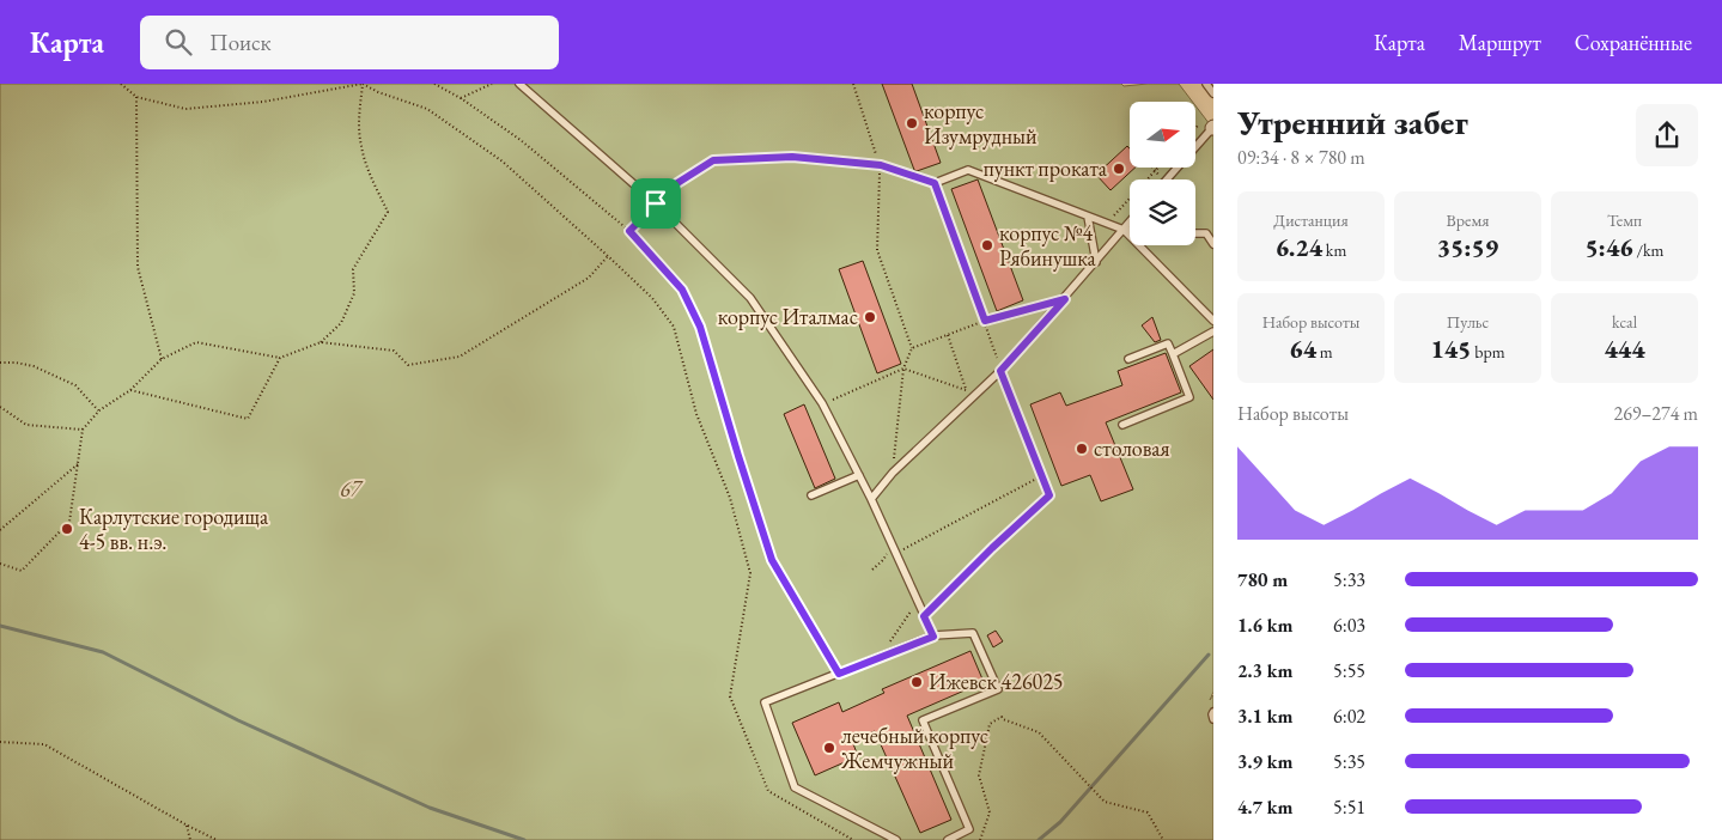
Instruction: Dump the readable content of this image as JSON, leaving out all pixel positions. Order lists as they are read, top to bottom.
{
  "parks": ["67"],
  "places": [
    "корпус Изумрудный",
    "пункт проката",
    "корпус №4 Рябинушка",
    "корпус Италмас",
    "столовая",
    "Карлутские городища 4-5 вв. н.э.",
    "Ижевск 426025",
    "лечебный корпус Жемчужный"
  ],
  "north": "right",
  "page": {
    "header": "Карта",
    "search": "Поиск",
    "nav": ["Карта", "Маршрут", "Сохранённые"],
    "heading": ["Утренний забег", "09:34 · 8 × 780 m"],
    "stats": [
      ["Дистанция", "6.24 km"],
      ["Время", "35:59"],
      ["Темп", "5:46 /km"],
      ["Набор высоты", "64 m"],
      ["Пульс", "145 bpm"],
      ["kcal", "444"]
    ],
    "chart": ["Набор высоты", "269–274 m"],
    "list": [
      {
        "name": "780 m",
        "note": "5:33"
      },
      {
        "name": "1.6 km",
        "note": "6:03"
      },
      {
        "name": "2.3 km",
        "note": "5:55"
      },
      {
        "name": "3.1 km",
        "note": "6:02"
      },
      {
        "name": "3.9 km",
        "note": "5:35"
      },
      {
        "name": "4.7 km",
        "note": "5:51"
      }
    ]
  }
}
